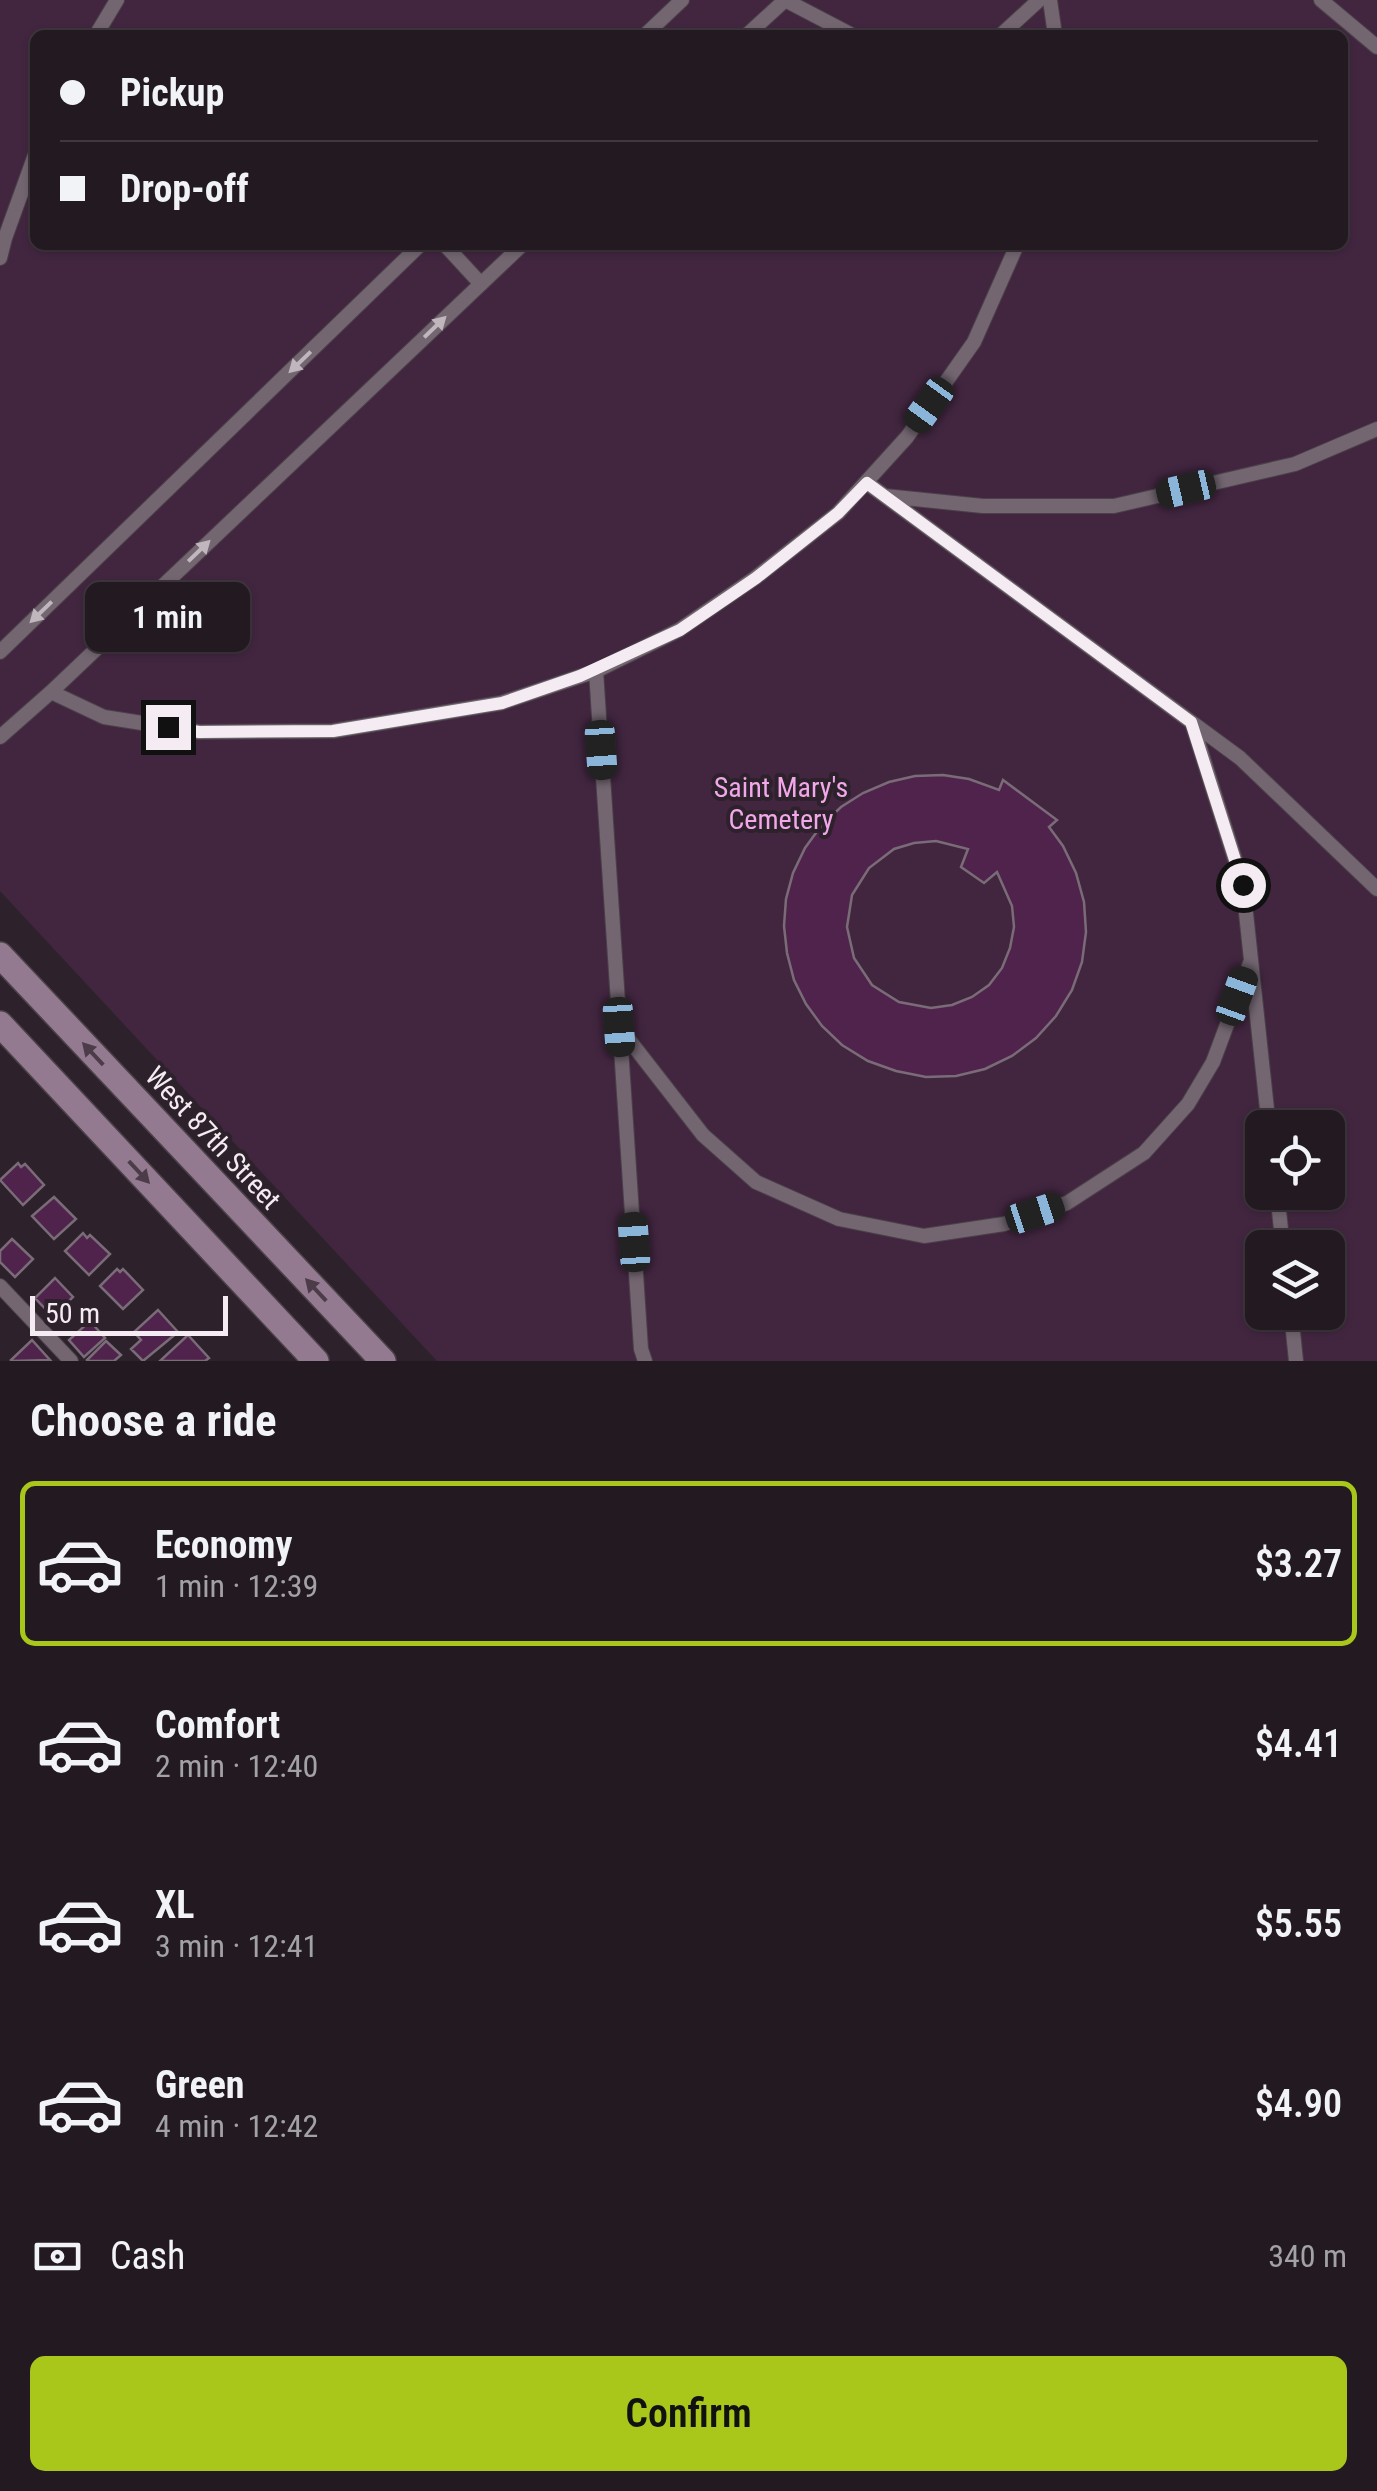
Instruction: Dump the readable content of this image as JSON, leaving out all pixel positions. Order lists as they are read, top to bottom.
{
  "streets": {
    "main road": ["West 87th Street"]
  },
  "parks": ["Saint Mary's Cemetery"],
  "scale_bar": "50 m",
  "page": {
    "banner": ["Pickup", "Drop-off"],
    "bubble": "1 min",
    "scale": "50 m",
    "heading": "Choose a ride",
    "list": [
      {
        "name": "Economy",
        "note": "1 min · 12:39",
        "value": "$3.27"
      },
      {
        "name": "Comfort",
        "note": "2 min · 12:40",
        "value": "$4.41"
      },
      {
        "name": "XL",
        "note": "3 min · 12:41",
        "value": "$5.55"
      },
      {
        "name": "Green",
        "note": "4 min · 12:42",
        "value": "$4.90"
      }
    ],
    "pay": ["Cash", "340 m"],
    "buttons": "Confirm"
  }
}
